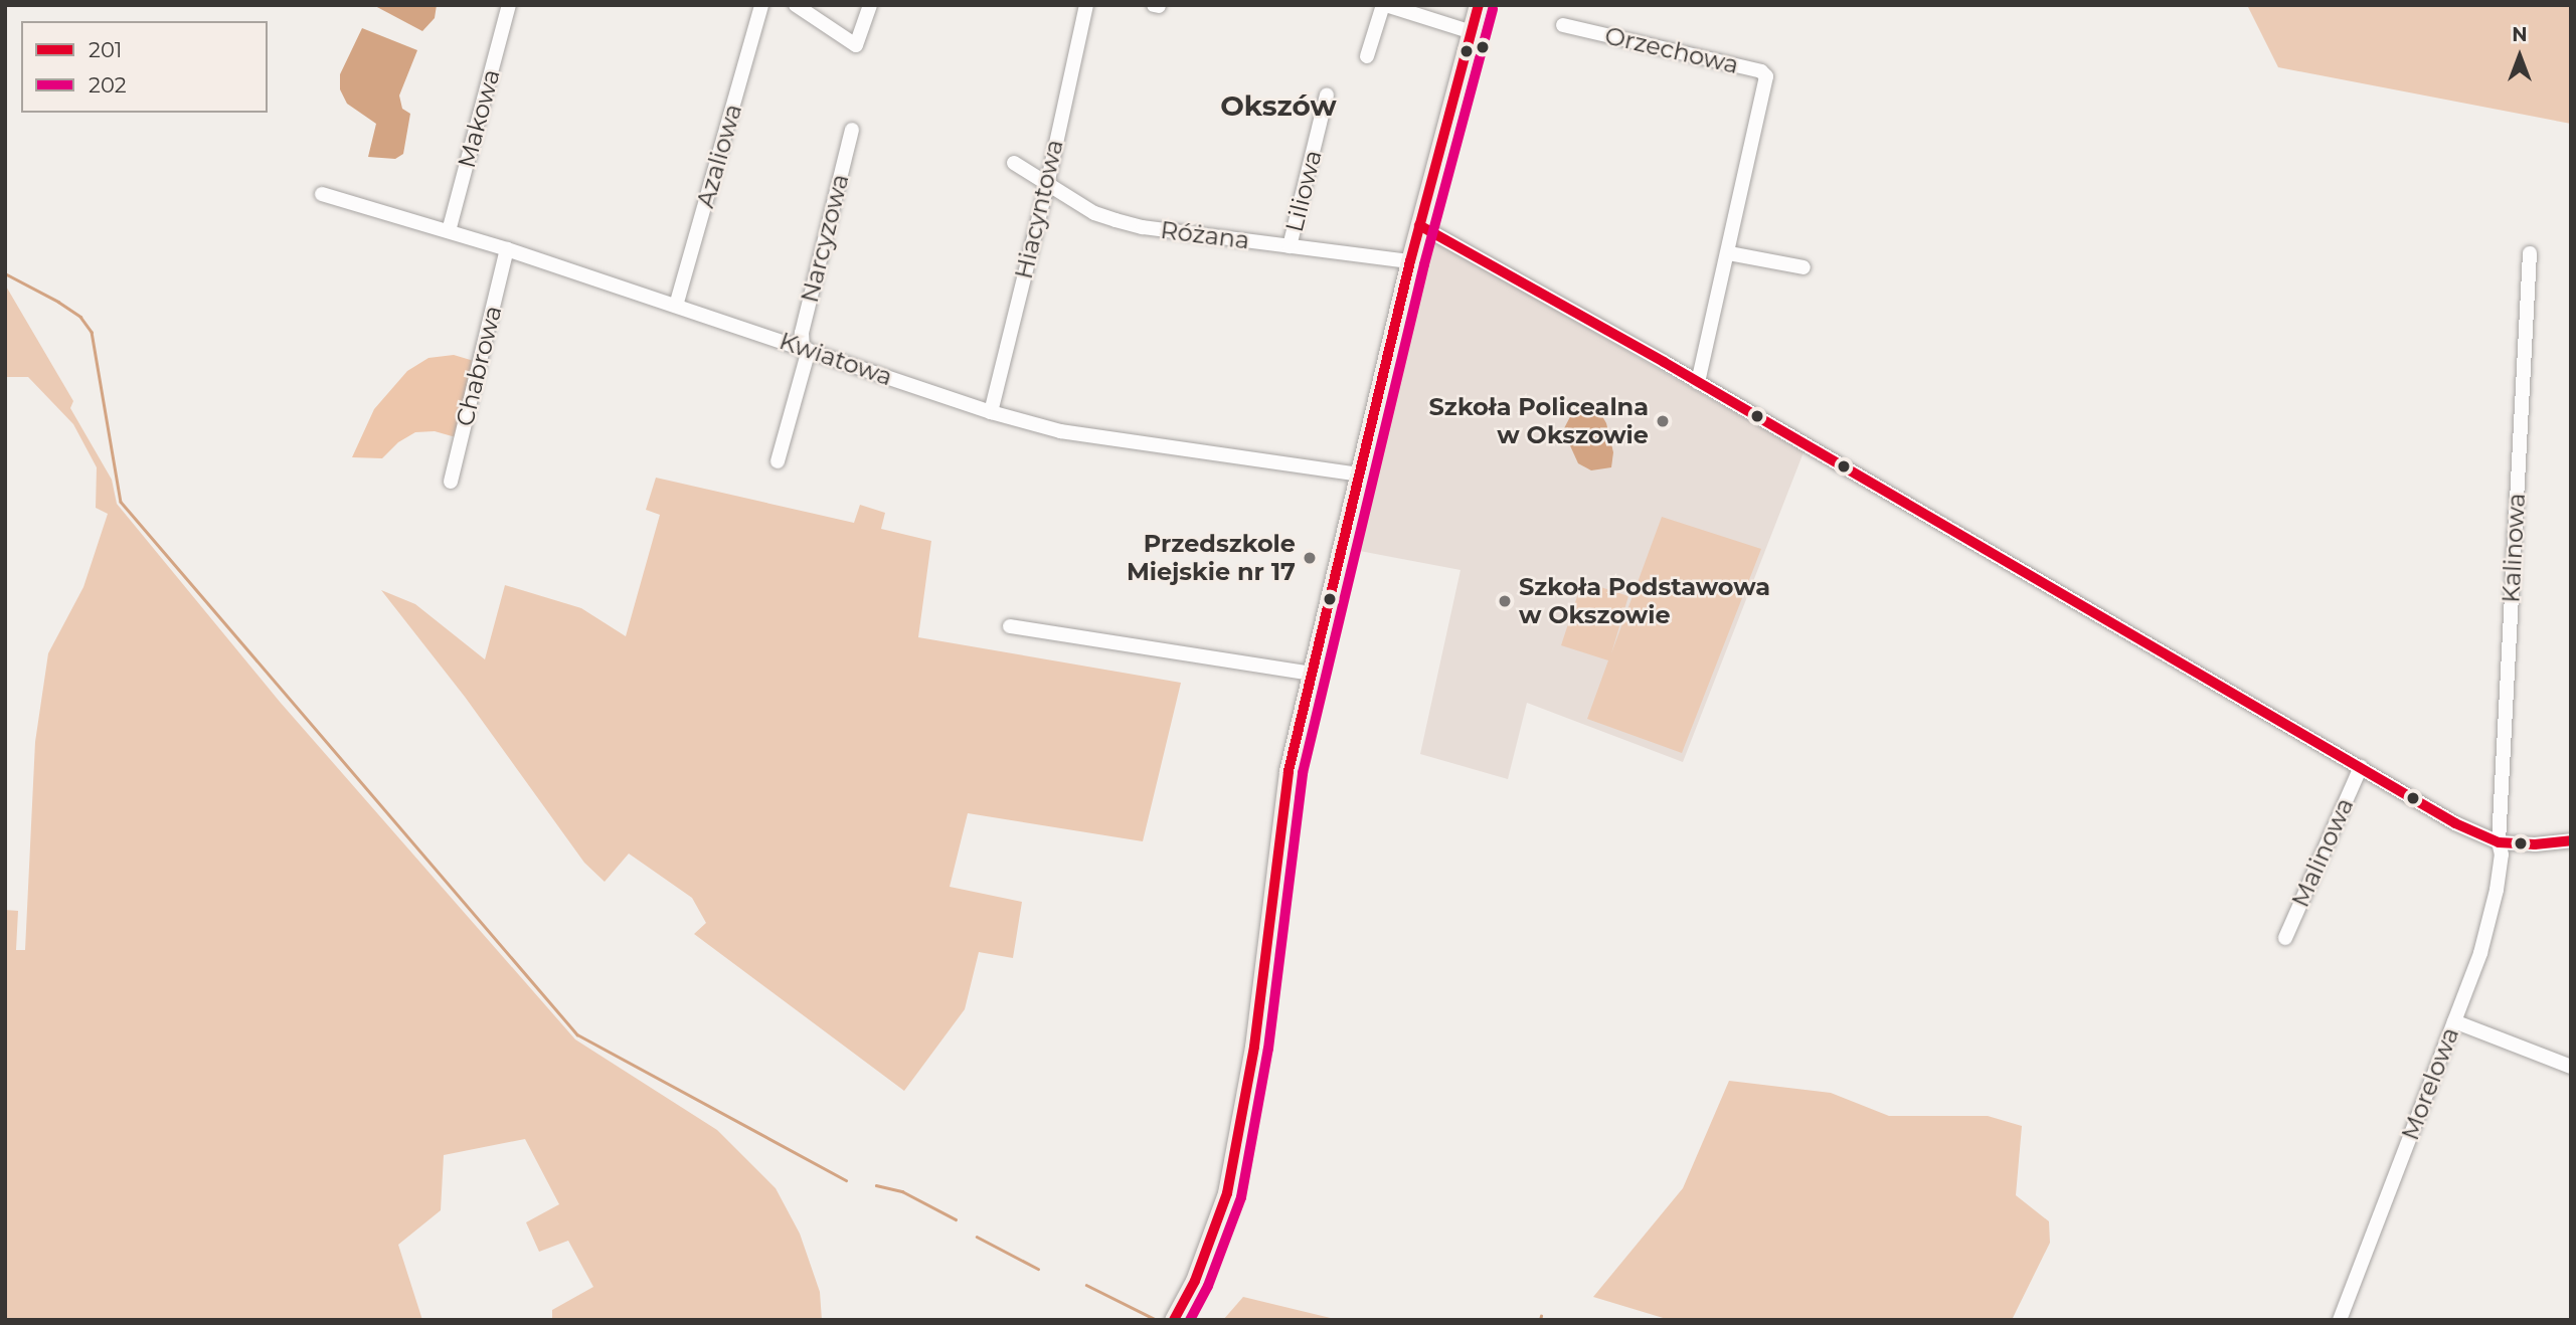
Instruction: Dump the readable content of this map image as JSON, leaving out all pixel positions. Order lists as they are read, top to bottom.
{
  "streets": {
    "street": [
      "Orzechowa",
      "Makowa",
      "Azaliowa",
      "Liliowa",
      "Hiacyntowa",
      "Różana",
      "Narcyzowa",
      "Kwiatowa",
      "Chabrowa",
      "Kalinowa",
      "Malinowa",
      "Morelowa"
    ]
  },
  "crossings": [
    ["Makowa", "Kwiatowa"],
    ["Azaliowa", "Kwiatowa"],
    ["Liliowa", "Różana"],
    ["Hiacyntowa", "Różana"],
    ["Hiacyntowa", "Kwiatowa"],
    ["Narcyzowa", "Kwiatowa"],
    ["Kwiatowa", "Chabrowa"],
    ["Kalinowa", "Morelowa"]
  ],
  "districts": ["Okszów"],
  "places": ["Szkoła Policealna w Okszowie", "Przedszkole Miejskie nr 17", "Szkoła Podstawowa w Okszowie"],
  "lines": ["transit line 201", "transit line 202"],
  "legend": ["201", "202"],
  "north": "top"
}
